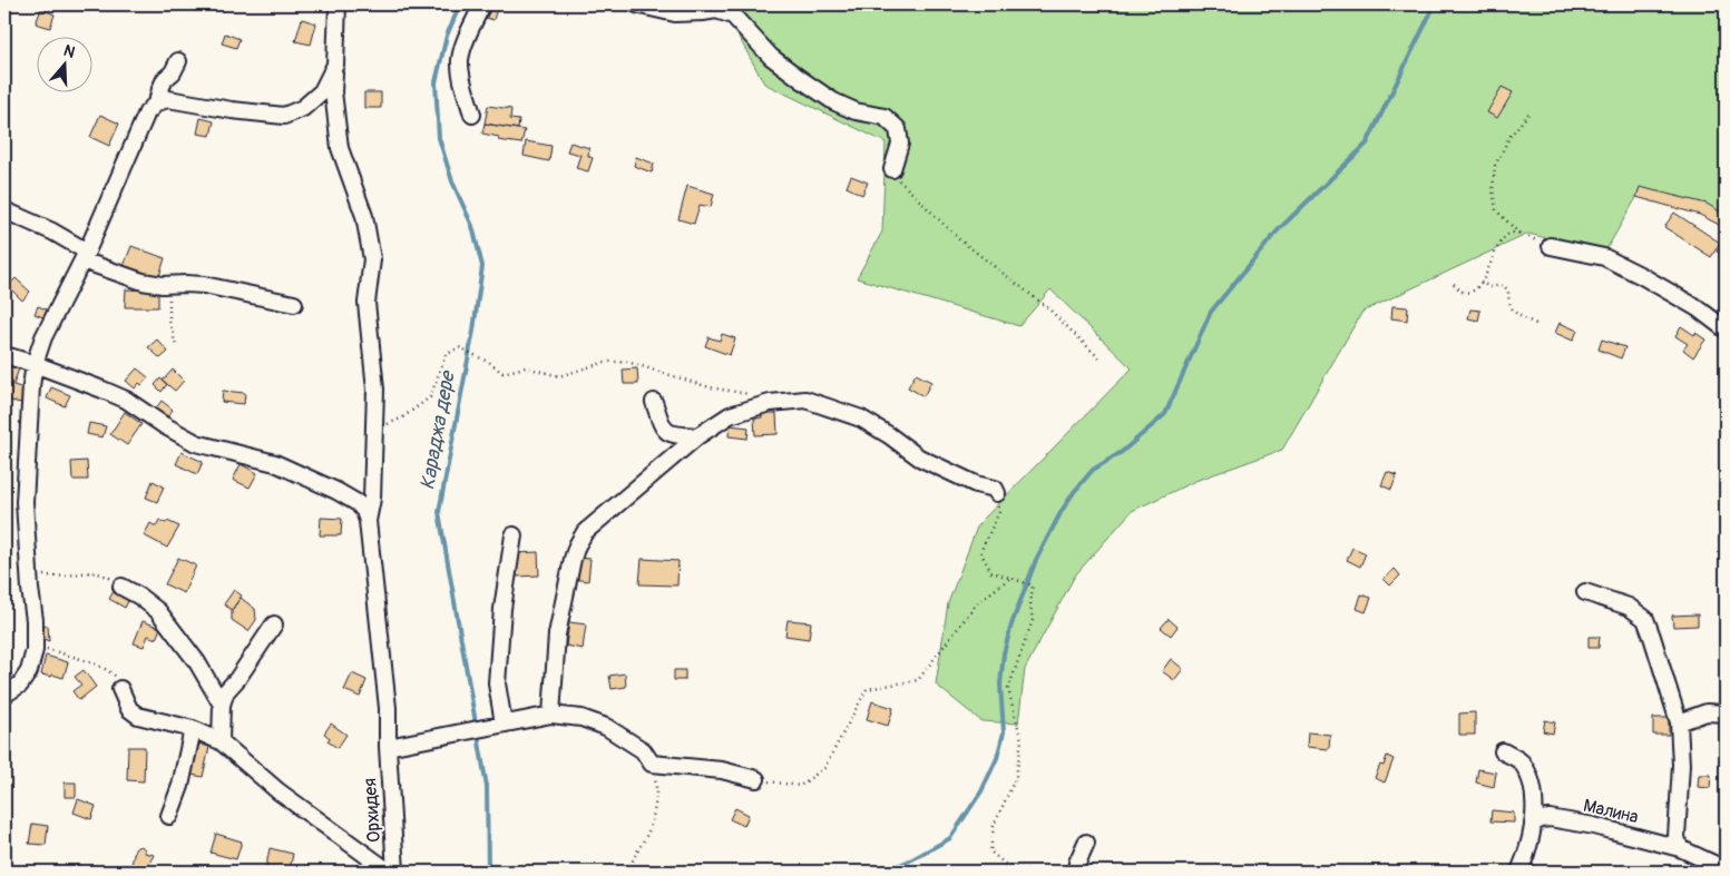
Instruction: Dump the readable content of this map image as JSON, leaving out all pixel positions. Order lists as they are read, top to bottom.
{
  "streets": {
    "street": ["Орхидея", "Малина"]
  },
  "water": ["Караджа дере"],
  "north": "top"
}
